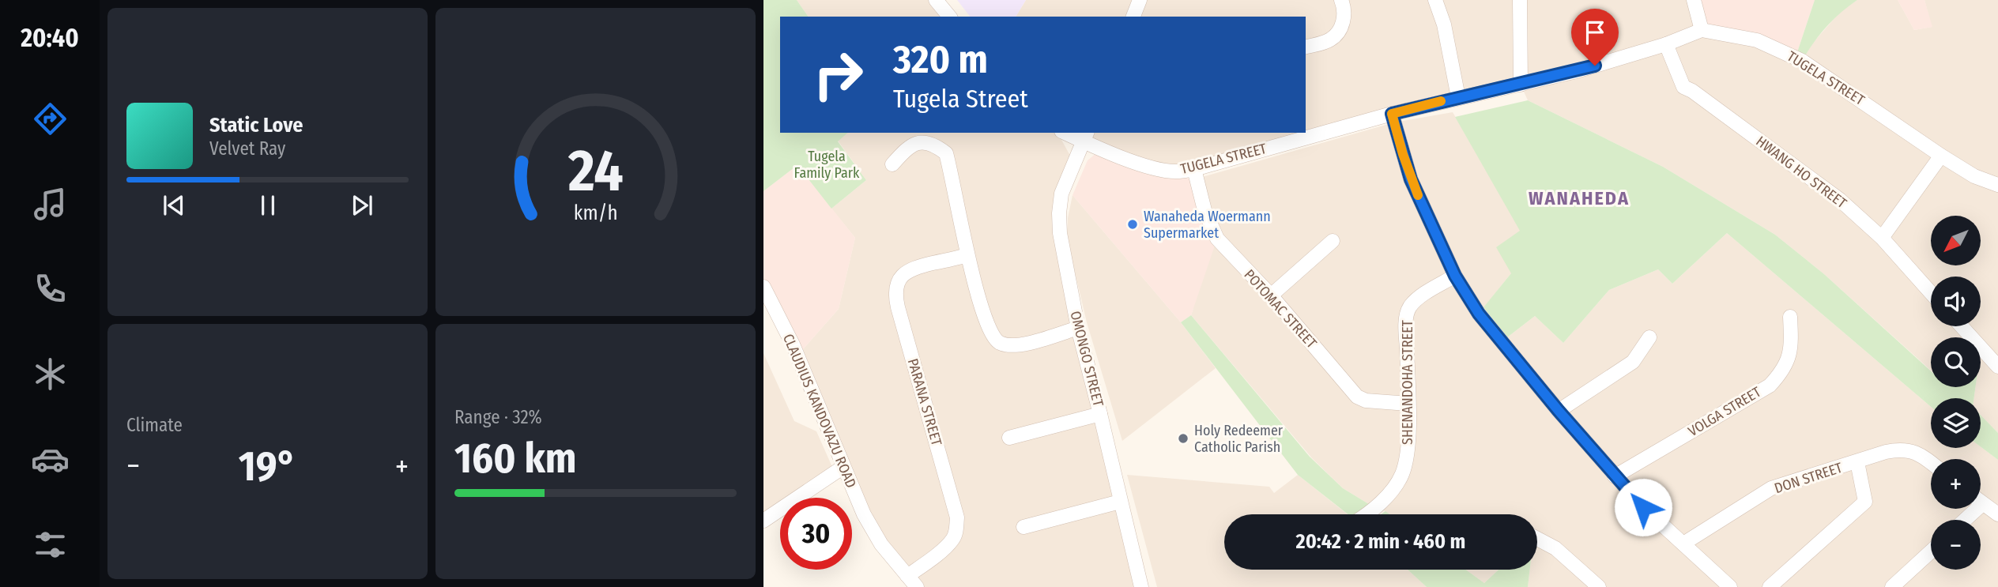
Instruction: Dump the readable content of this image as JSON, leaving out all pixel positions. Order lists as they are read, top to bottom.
{
  "streets": {
    "street": [
      "TUGELA STREET",
      "HWANG HO STREET",
      "POTOMAC STREET",
      "OMONGO STREET",
      "SHENANDOHA STREET",
      "PARANA STREET",
      "CLAUDIUS KANDOVAZU ROAD",
      "VOLGA STREET",
      "DON STREET"
    ]
  },
  "crossings": [
    ["TUGELA STREET", "HWANG HO STREET"],
    ["TUGELA STREET", "POTOMAC STREET"],
    ["TUGELA STREET", "OMONGO STREET"],
    ["POTOMAC STREET", "SHENANDOHA STREET"],
    ["PARANA STREET", "CLAUDIUS KANDOVAZU ROAD"]
  ],
  "districts": ["WANAHEDA"],
  "parks": ["Tugela Family Park"],
  "places": ["Wanaheda Woermann Supermarket", "Holy Redeemer Catholic Parish"],
  "north": "bottom left",
  "page": {
    "tabs": "20:40",
    "turn": ["320 m", "Tugela Street"],
    "song": ["Static Love", "Velvet Ray"],
    "map_buttons": ["+", "−"],
    "tile": [
      "Climate",
      ["Range · 32%", "160 km"]
    ],
    "heat": ["−", "19°", "+"],
    "limit": "30",
    "trip": "20:42 · 2 min · 460 m",
    "gauge": ["24", "km/h"]
  }
}
